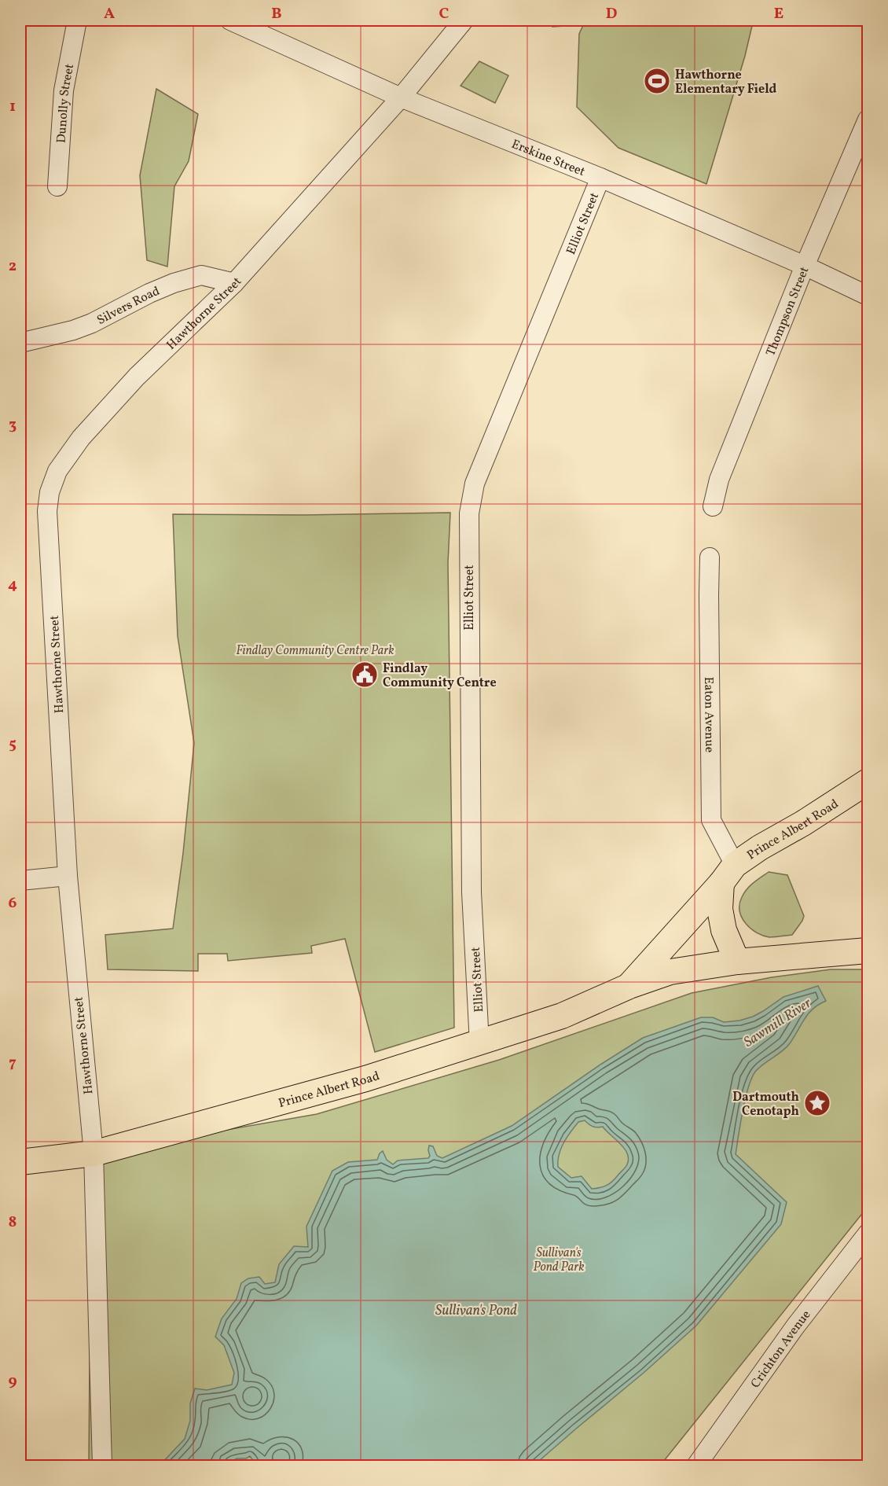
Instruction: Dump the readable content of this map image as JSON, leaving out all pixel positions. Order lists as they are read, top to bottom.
{
  "streets": {
    "main road": ["Prince Albert Road"],
    "street": [
      "Dunolly Street",
      "Erskine Street",
      "Elliot Street",
      "Silvers Road",
      "Thompson Street",
      "Hawthorne Street",
      "Eaton Avenue",
      "Crichton Avenue"
    ]
  },
  "crossings": [
    ["Erskine Street", "Elliot Street"],
    ["Erskine Street", "Thompson Street"],
    ["Erskine Street", "Hawthorne Street"],
    ["Elliot Street", "Prince Albert Road"],
    ["Silvers Road", "Hawthorne Street"],
    ["Hawthorne Street", "Prince Albert Road"],
    ["Eaton Avenue", "Prince Albert Road"]
  ],
  "water": ["Sawmill River", "Sullivan's Pond"],
  "parks": ["Findlay Community Centre Park", "Sullivan's Pond Park"],
  "places": {
    "sports": ["Hawthorne Elementary Field"],
    "public building": ["Findlay Community Centre"],
    "place": ["Dartmouth Cenotaph"]
  },
  "grid": {
    "columns": [
      "A",
      "B",
      "C",
      "D",
      "E"
    ],
    "rows": [
      "1",
      "2",
      "3",
      "4",
      "5",
      "6",
      "7",
      "8",
      "9"
    ]
  }
}
